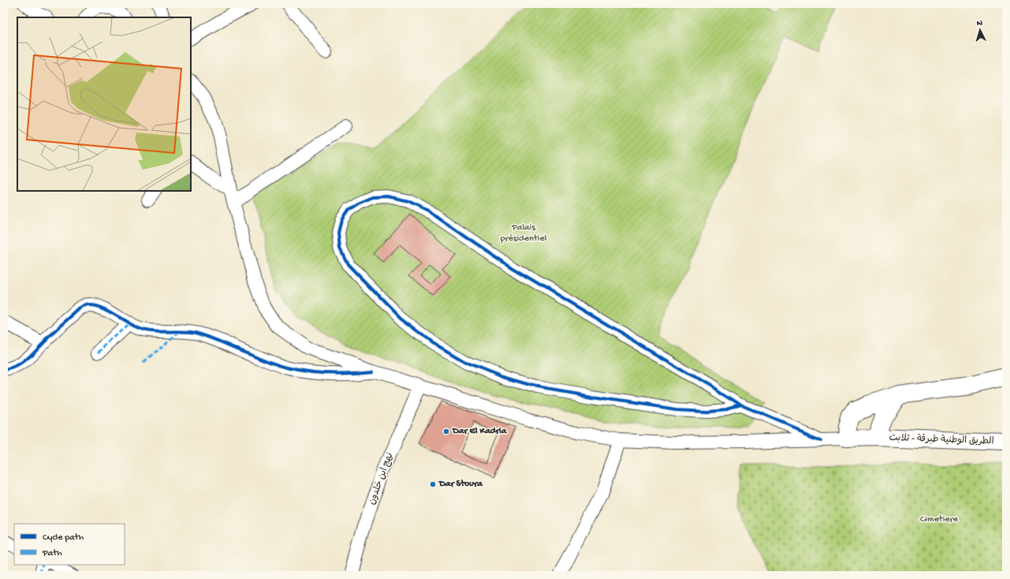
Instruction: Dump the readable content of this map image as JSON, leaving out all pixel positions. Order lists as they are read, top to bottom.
{
  "streets": {
    "main road": ["الطريق الوطنية طبرقة - تلابت"],
    "street": ["نهج ابن خلدون"]
  },
  "parks": ["Palais présidentiel", "Cimetiere"],
  "places": ["Dar El Kadria", "Dar Stoura"],
  "legend": ["Cycle path", "Path"],
  "north": "top"
}
